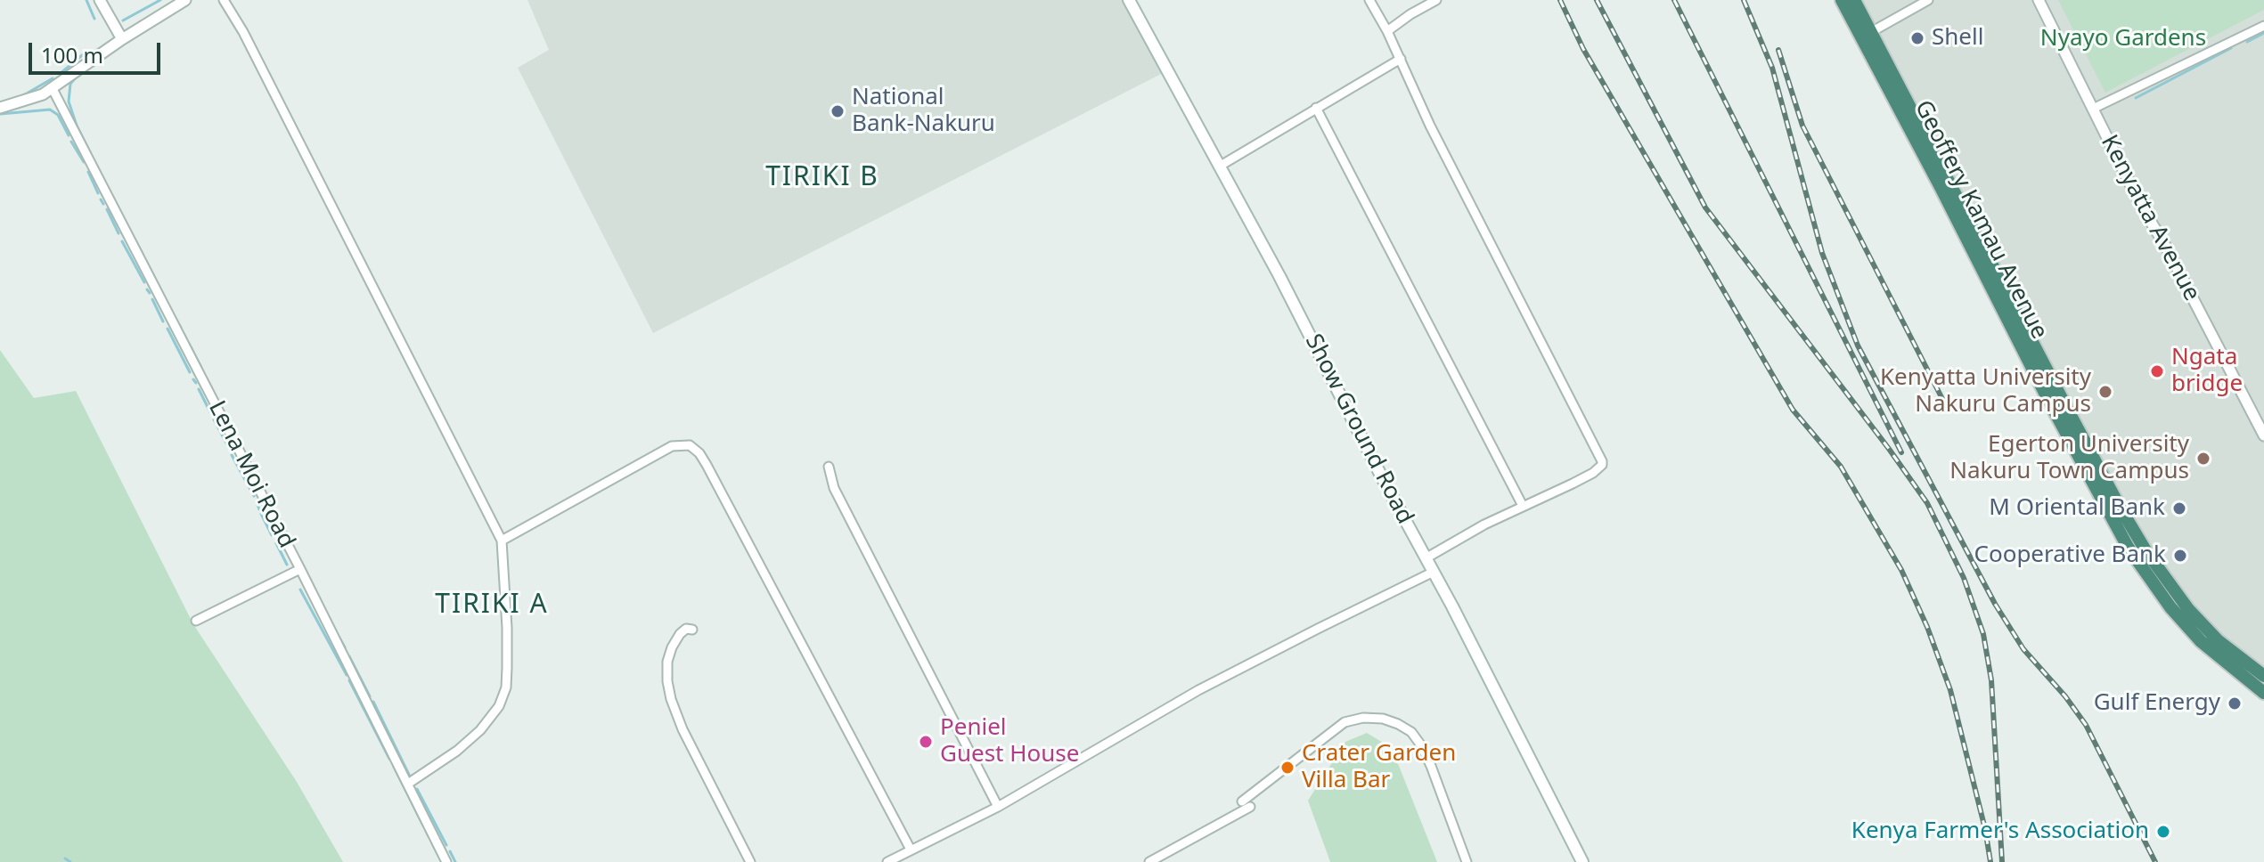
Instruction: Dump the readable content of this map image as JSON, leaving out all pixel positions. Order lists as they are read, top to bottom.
{
  "streets": {
    "highway": ["Geoffery Kamau Avenue"],
    "main road": ["Show Ground Road"],
    "street": ["Kenyatta Avenue", "Lena Moi Road"]
  },
  "districts": ["TIRIKI B", "TIRIKI A"],
  "parks": ["Nyayo Gardens"],
  "places": [
    "Shell",
    "National Bank-Nakuru",
    "Ngata bridge",
    "Kenyatta University Nakuru Campus",
    "Egerton University Nakuru Town Campus",
    "M Oriental Bank",
    "Cooperative Bank",
    "Gulf Energy",
    "Peniel Guest House",
    "Crater Garden Villa Bar",
    "Kenya Farmer's Association"
  ],
  "scale_bar": "100 m"
}
